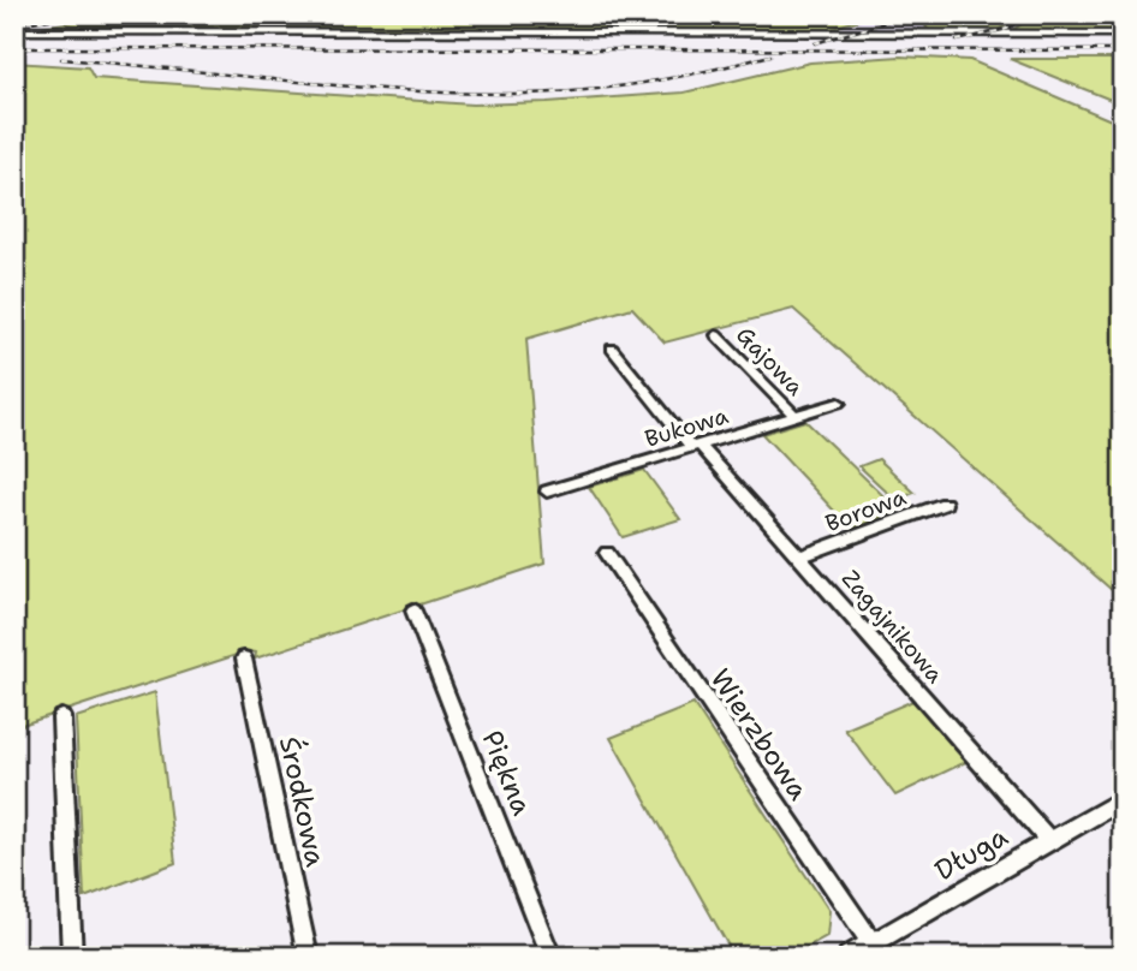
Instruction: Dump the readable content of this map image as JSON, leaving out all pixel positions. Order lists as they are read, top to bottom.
{
  "streets": {
    "street": [
      "Gajowa",
      "Bukowa",
      "Borowa",
      "Zagajnikowa",
      "Wierzbowa",
      "Piękna",
      "Środkowa",
      "Długa"
    ]
  },
  "crossings": [
    ["Gajowa", "Bukowa"],
    ["Bukowa", "Zagajnikowa"],
    ["Borowa", "Zagajnikowa"],
    ["Zagajnikowa", "Długa"],
    ["Wierzbowa", "Długa"]
  ]
}
